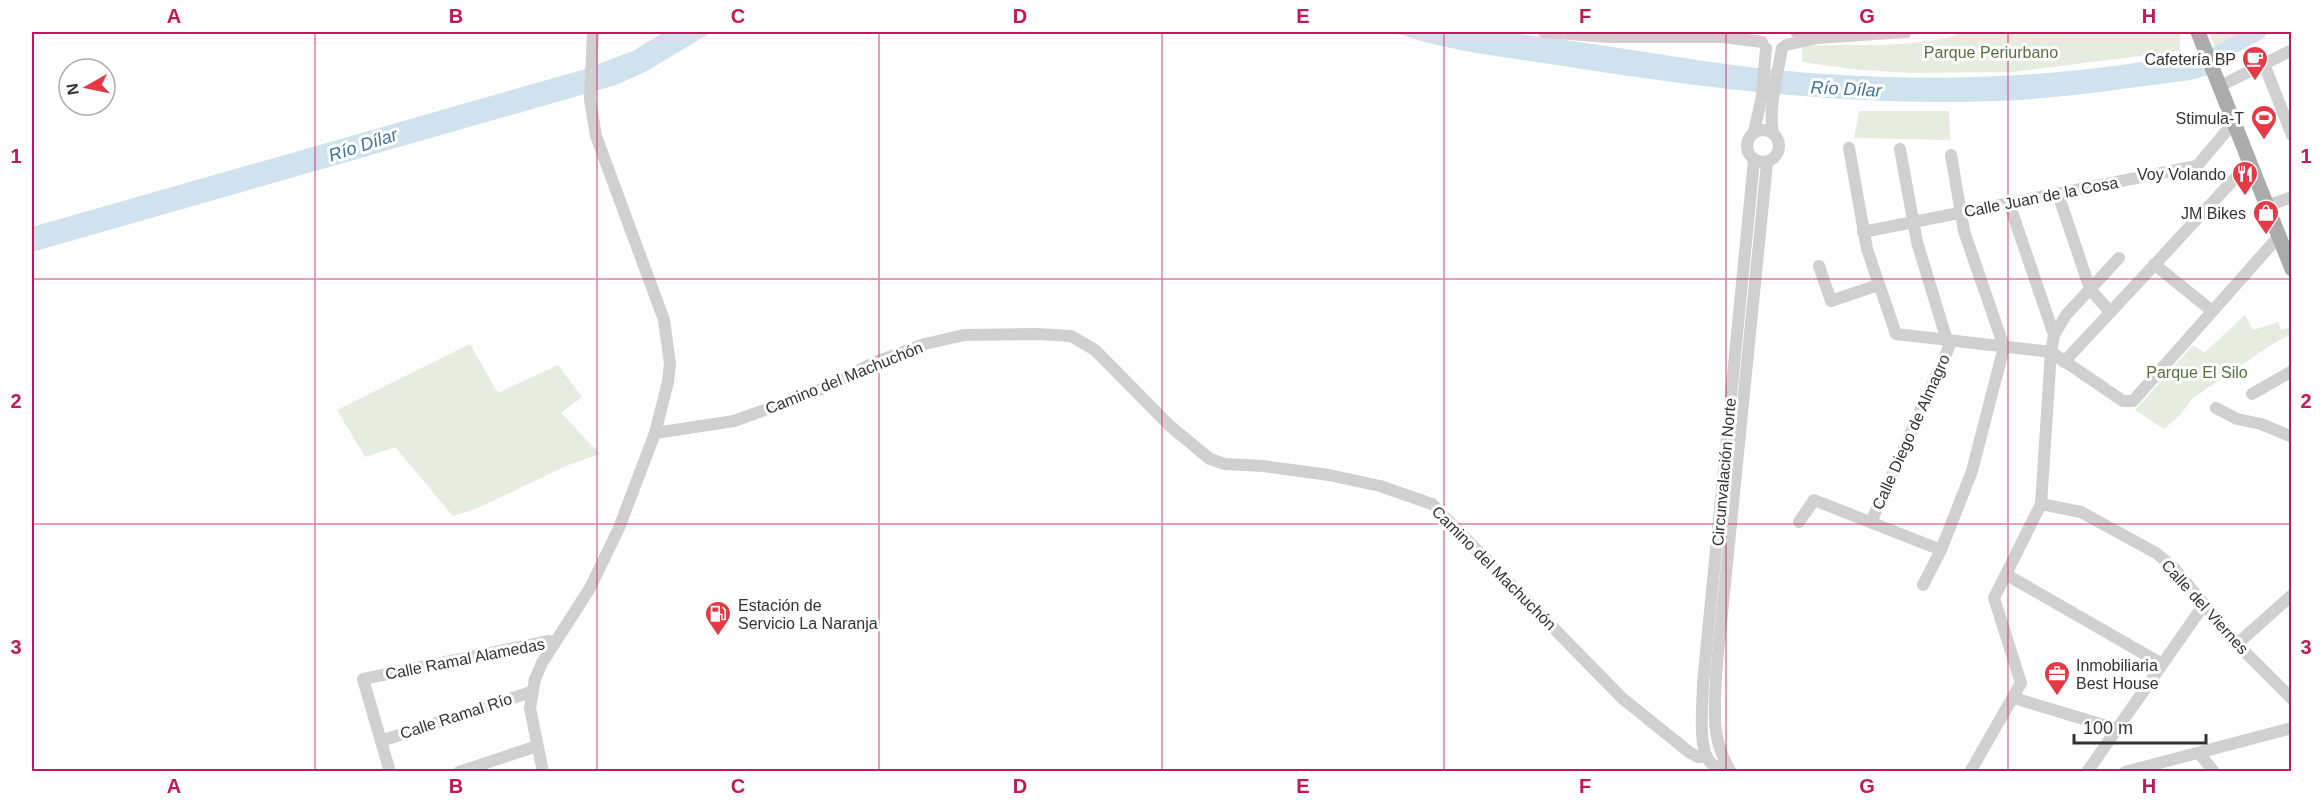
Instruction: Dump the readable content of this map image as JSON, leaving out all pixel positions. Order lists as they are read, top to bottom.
{
  "streets": {
    "street": [
      "Calle Juan de la Cosa",
      "Camino del Machuchón",
      "Calle Diego de Almagro",
      "Circunvalación Norte",
      "Calle del Viernes",
      "Calle Ramal Alamedas",
      "Calle Ramal Río"
    ]
  },
  "crossings": [
    ["Camino del Machuchón", "Circunvalación Norte"],
    ["Calle Ramal Alamedas", "Calle Ramal Río"]
  ],
  "water": ["Río Dílar"],
  "parks": ["Parque Periurbano", "Parque El Silo"],
  "places": {
    "cafe": ["Cafetería BP"],
    "sports": ["Stimula-T"],
    "restaurant": ["Voy Volando"],
    "shop": ["JM Bikes"],
    "fuel station": ["Estación de Servicio La Naranja"],
    "office": ["Inmobiliaria Best House"]
  },
  "scale_bar": "100 m",
  "north": "left",
  "grid": {
    "columns": [
      "A",
      "B",
      "C",
      "D",
      "E",
      "F",
      "G",
      "H"
    ],
    "rows": ["1", "2", "3"]
  }
}
